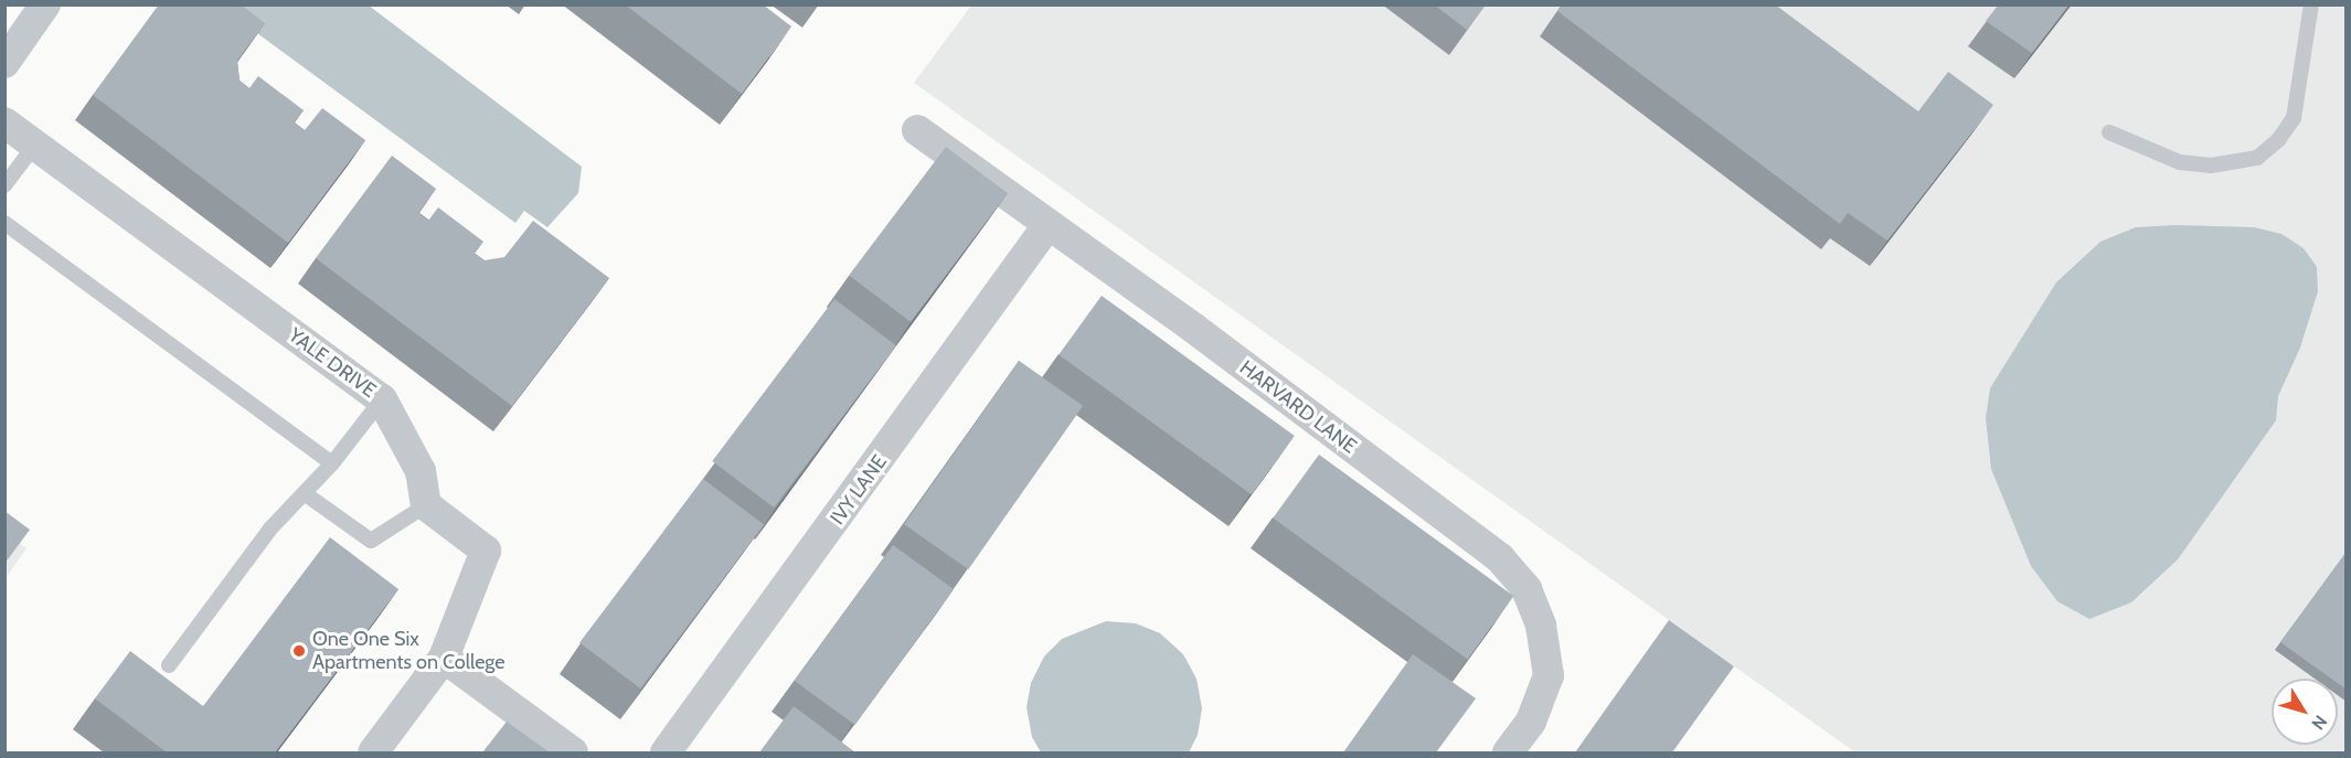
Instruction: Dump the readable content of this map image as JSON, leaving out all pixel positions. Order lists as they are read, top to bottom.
{
  "streets": {
    "street": ["YALE DRIVE", "HARVARD LANE", "IVY LANE"]
  },
  "crossings": [
    ["HARVARD LANE", "IVY LANE"]
  ],
  "places": ["One One Six Apartments on College"],
  "north": "bottom right"
}
